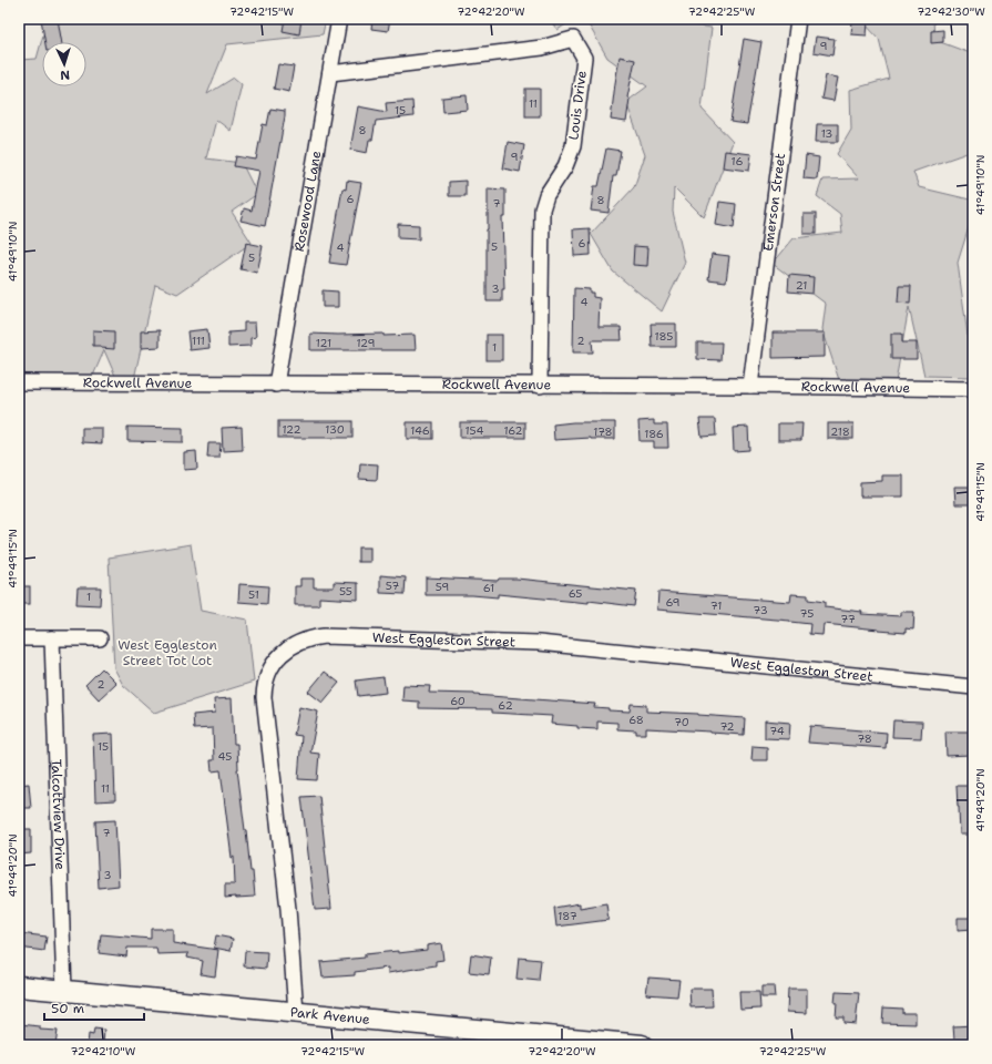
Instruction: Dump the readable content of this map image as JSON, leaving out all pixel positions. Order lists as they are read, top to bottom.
{
  "streets": {
    "street": [
      "Louis Drive",
      "Rosewood Lane",
      "Emerson Street",
      "Rockwell Avenue",
      "West Eggleston Street",
      "Talcottview Drive",
      "Park Avenue"
    ]
  },
  "crossings": [
    ["Louis Drive", "Rosewood Lane"],
    ["Louis Drive", "Rockwell Avenue"],
    ["Rosewood Lane", "Rockwell Avenue"],
    ["Emerson Street", "Rockwell Avenue"],
    ["West Eggleston Street", "Park Avenue"],
    ["Talcottview Drive", "Park Avenue"]
  ],
  "parks": ["West Eggleston Street Tot Lot"],
  "house_numbers": [
    "9",
    "11",
    "15",
    "8",
    "13",
    "9",
    "16",
    "6",
    "8",
    "7",
    "6",
    "5",
    "4",
    "5",
    "21",
    "3",
    "4",
    "185",
    "111",
    "2",
    "121",
    "129",
    "1",
    "122",
    "130",
    "146",
    "154",
    "162",
    "178",
    "218",
    "186",
    "57",
    "59",
    "61",
    "55",
    "65",
    "51",
    "1",
    "69",
    "71",
    "73",
    "75",
    "77",
    "2",
    "60",
    "62",
    "68",
    "70",
    "72",
    "74",
    "78",
    "15",
    "45",
    "11",
    "7",
    "3",
    "187"
  ],
  "scale_bar": "50 m",
  "north": "bottom",
  "coordinates": [
    "72°42'15\"W",
    "72°42'20\"W",
    "72°42'25\"W",
    "72°42'30\"W",
    "41°49'10\"N",
    "41°49'15\"N",
    "41°49'20\"N",
    "72°42'10\"W"
  ]
}
